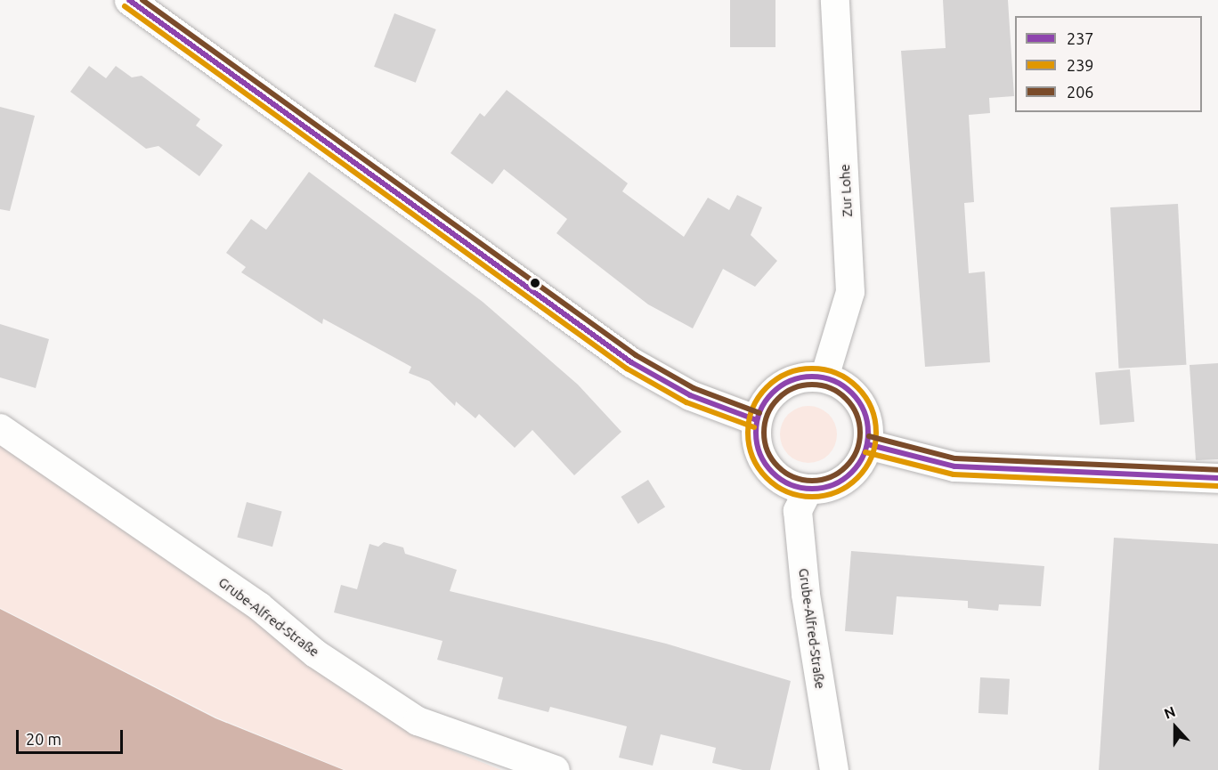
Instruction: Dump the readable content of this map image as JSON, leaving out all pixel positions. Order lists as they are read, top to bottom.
{
  "streets": {
    "street": ["Zur Lohe", "Grube-Alfred-Straße"]
  },
  "crossings": [
    ["Zur Lohe", "Grube-Alfred-Straße"]
  ],
  "lines": ["transit line 237", "transit line 206", "transit line 239"],
  "legend": ["237", "239", "206"],
  "scale_bar": "20 m",
  "north": "top"
}
